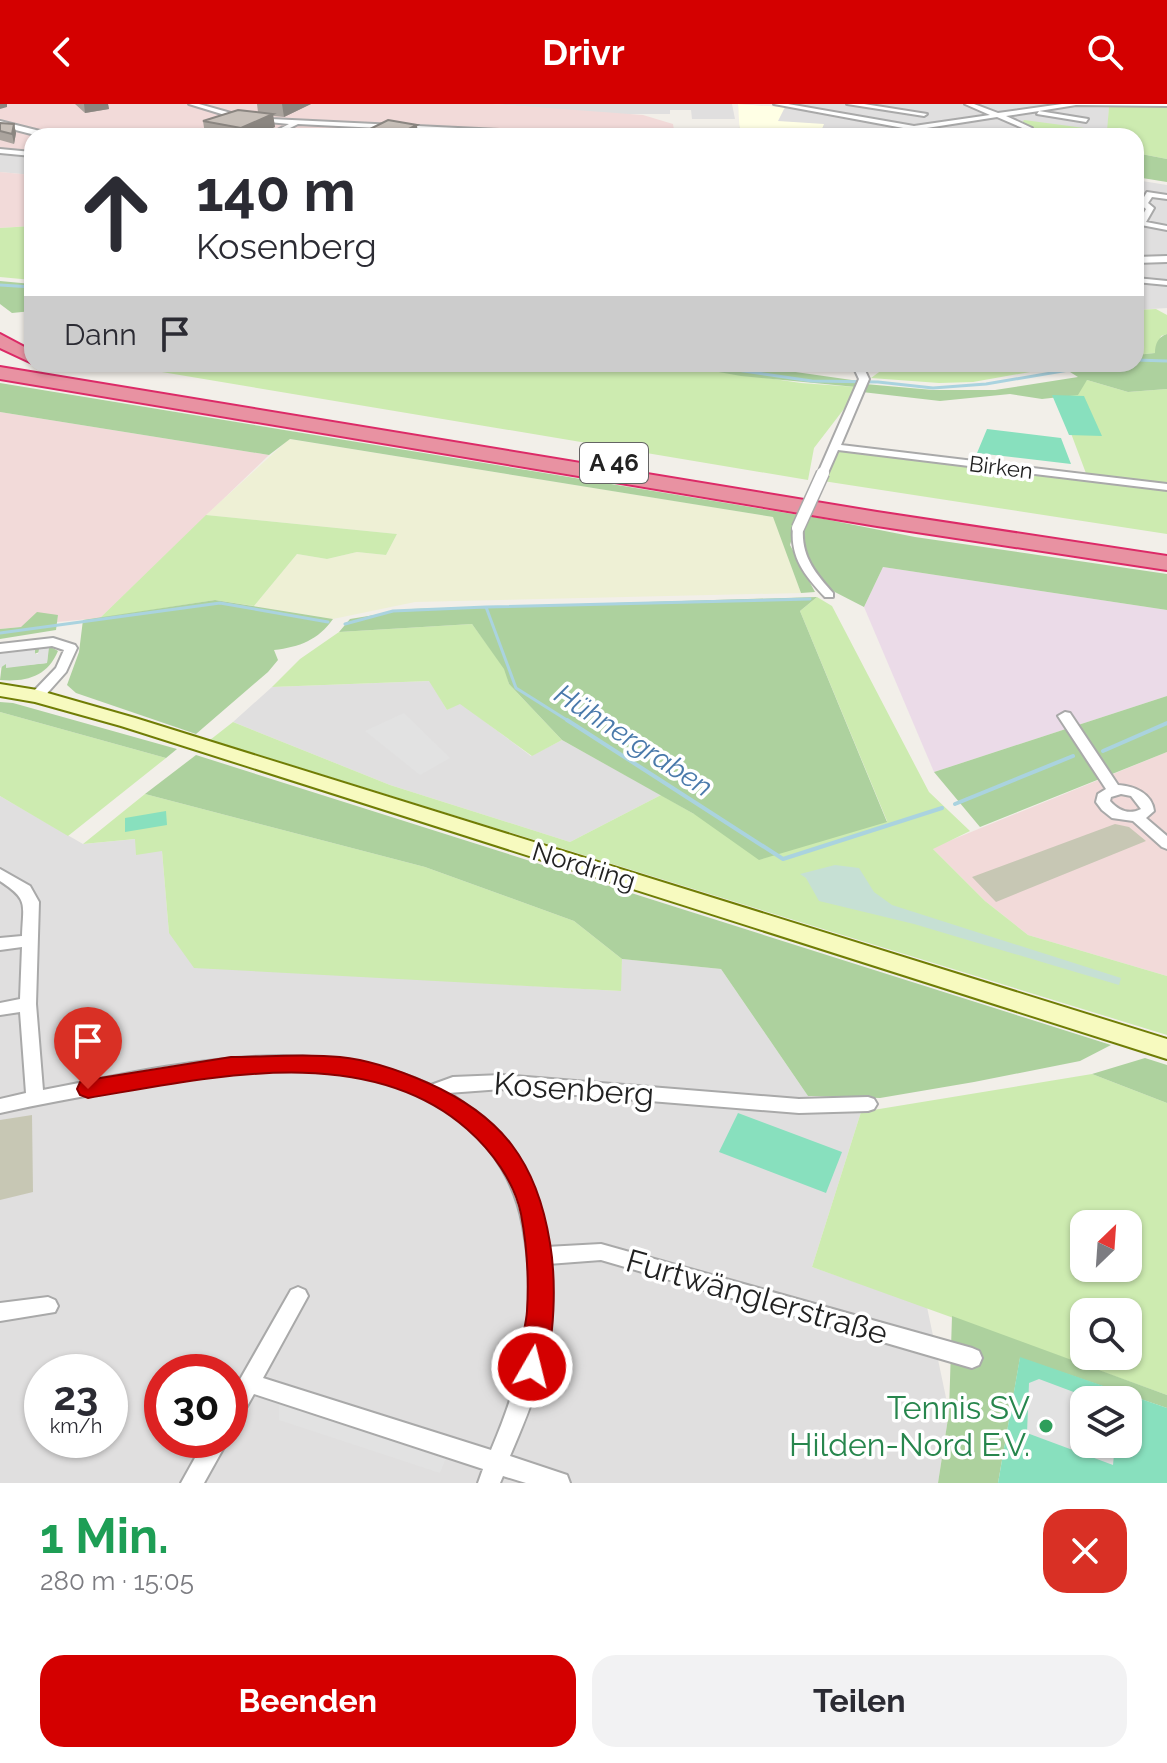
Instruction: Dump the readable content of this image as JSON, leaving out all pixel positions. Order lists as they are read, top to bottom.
{
  "streets": {
    "highway": ["A 46"],
    "main road": ["Nordring"],
    "street": ["Birken", "Kosenberg", "Furtwänglerstraße"]
  },
  "water": ["Hühnergraben"],
  "places": ["Tennis SV Hilden-Nord E.V."],
  "north": "top right",
  "page": {
    "header": "Drivr",
    "turn": ["140 m", "Kosenberg"],
    "then": "Dann",
    "speed": "23 km/h",
    "limit": "30",
    "heading": ["1 Min.", "280 m · 15:05"],
    "buttons": ["Beenden", "Teilen"]
  }
}
